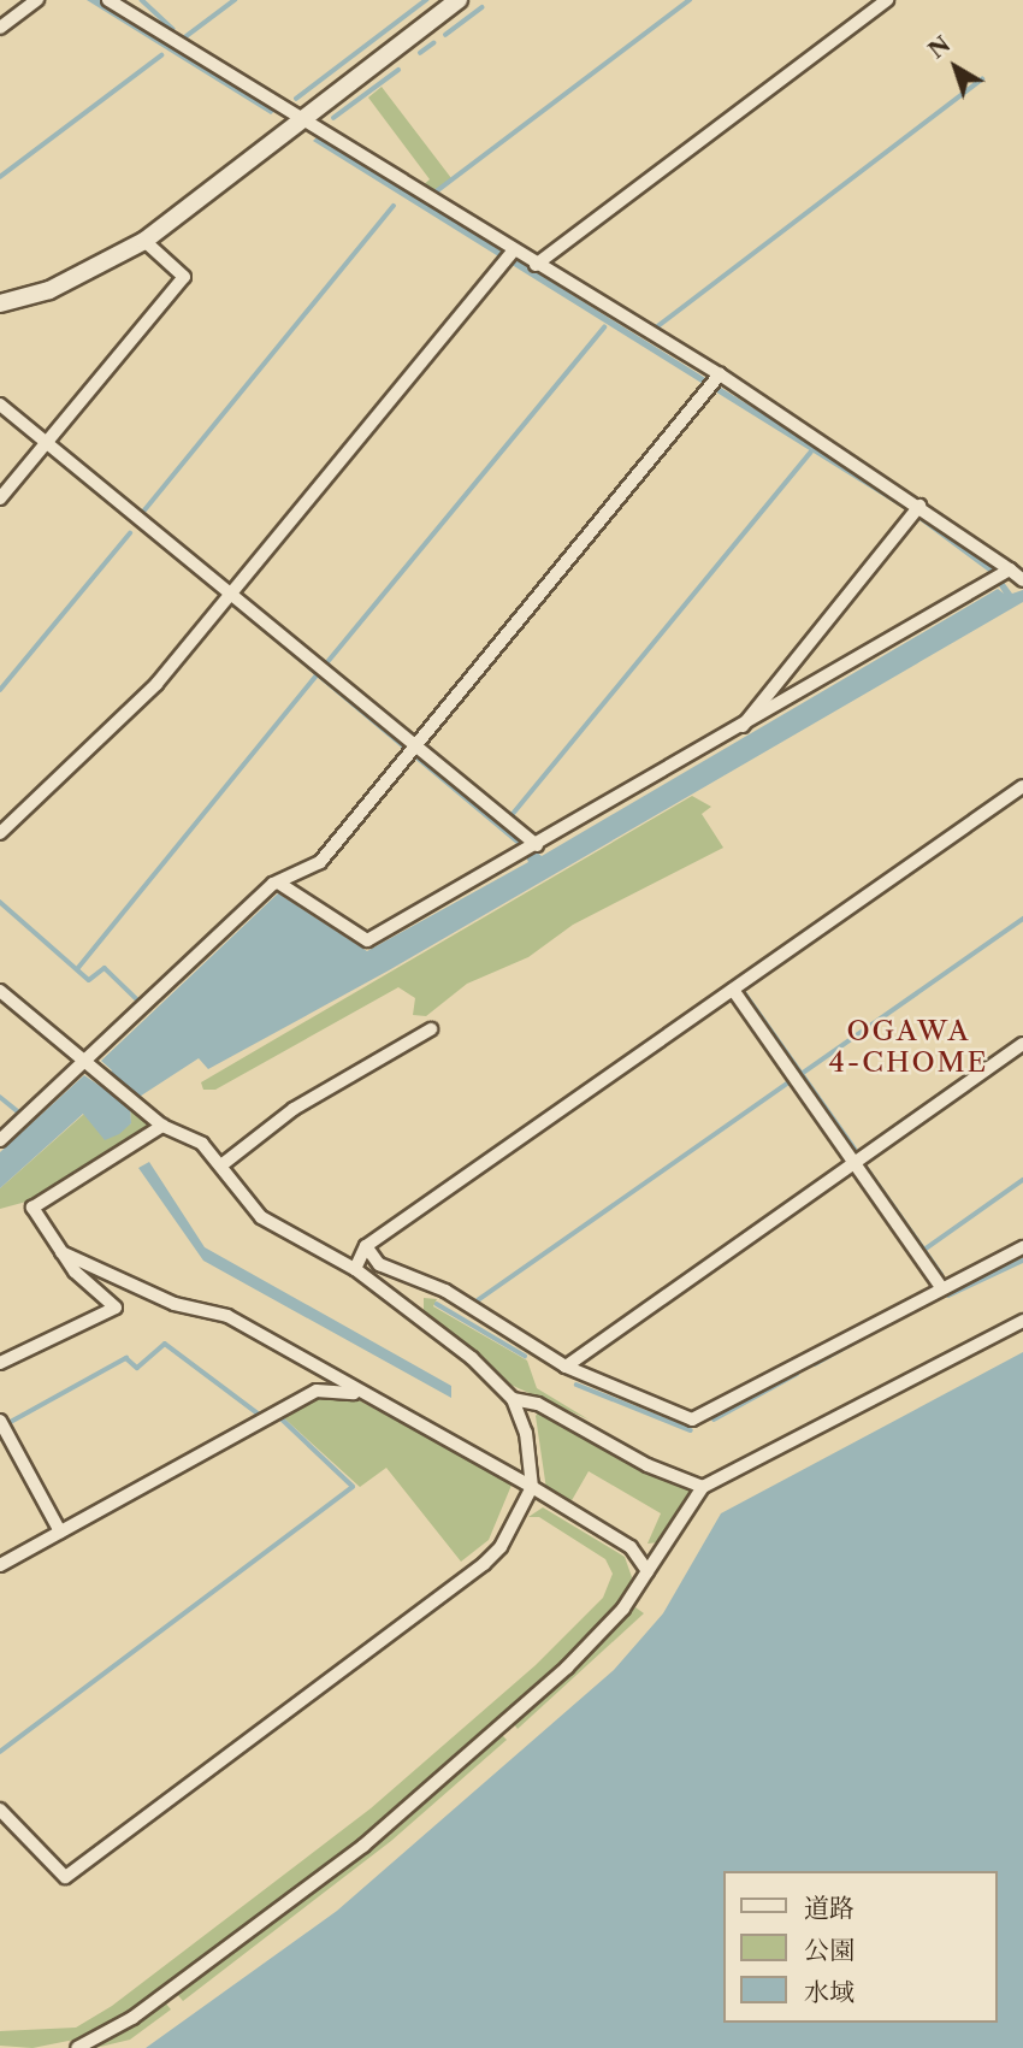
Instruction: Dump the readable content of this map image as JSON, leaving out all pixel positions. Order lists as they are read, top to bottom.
{
  "districts": ["OGAWA 4-CHOME"],
  "legend": ["道路", "公園", "水域"],
  "north": "top left"
}
